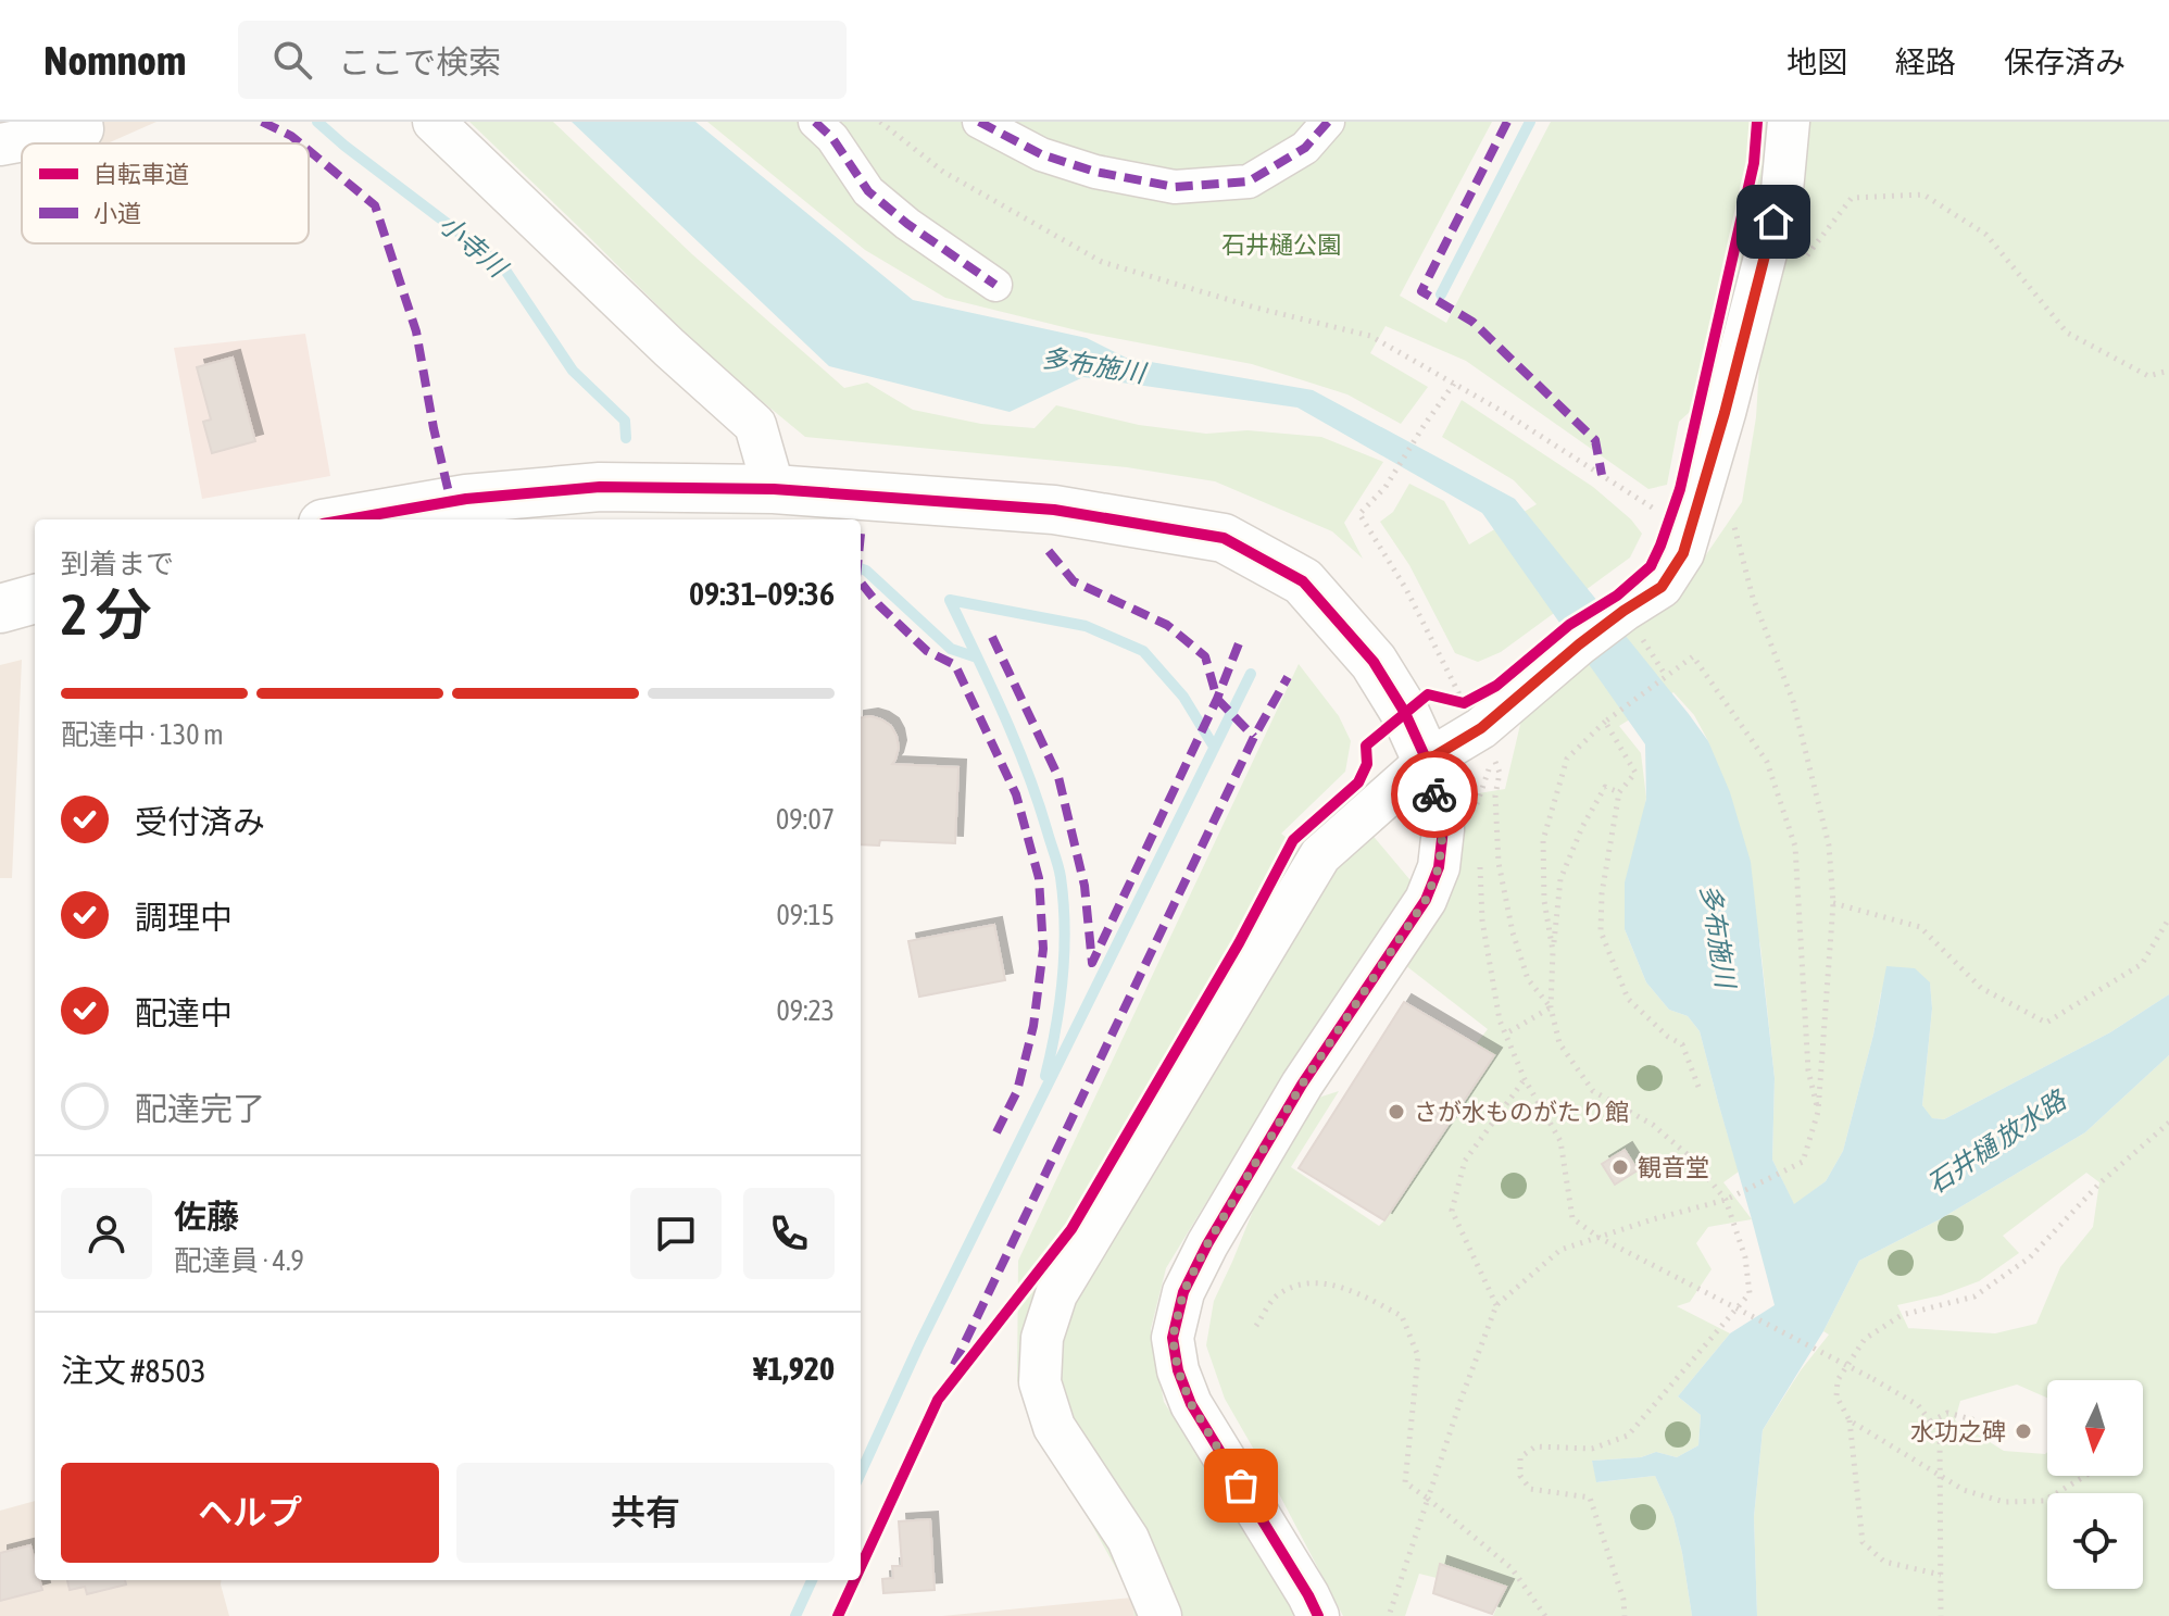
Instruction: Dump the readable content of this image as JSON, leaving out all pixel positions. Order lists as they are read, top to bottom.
{
  "water": ["小寺川", "多布施川", "石井樋 放水路"],
  "parks": ["石井樋公園"],
  "places": ["さが水ものがたり館", "観音堂", "水功之碑"],
  "legend": ["自転車道", "小道"],
  "north": "bottom",
  "page": {
    "header": "Nomnom",
    "search": "ここで検索",
    "nav": ["地図", "経路", "保存済み"],
    "heading": ["2 分", "到着まで", "09:31–09:36"],
    "panel": [
      "佐藤",
      "配達員 · 4.9",
      "注文 #8503",
      "¥1,920"
    ],
    "bar": "配達中 · 130 m",
    "list": [
      ["受付済み", "09:07"],
      ["調理中", "09:15"],
      ["配達中", "09:23"],
      "配達完了"
    ],
    "buttons": ["ヘルプ", "共有"]
  }
}
